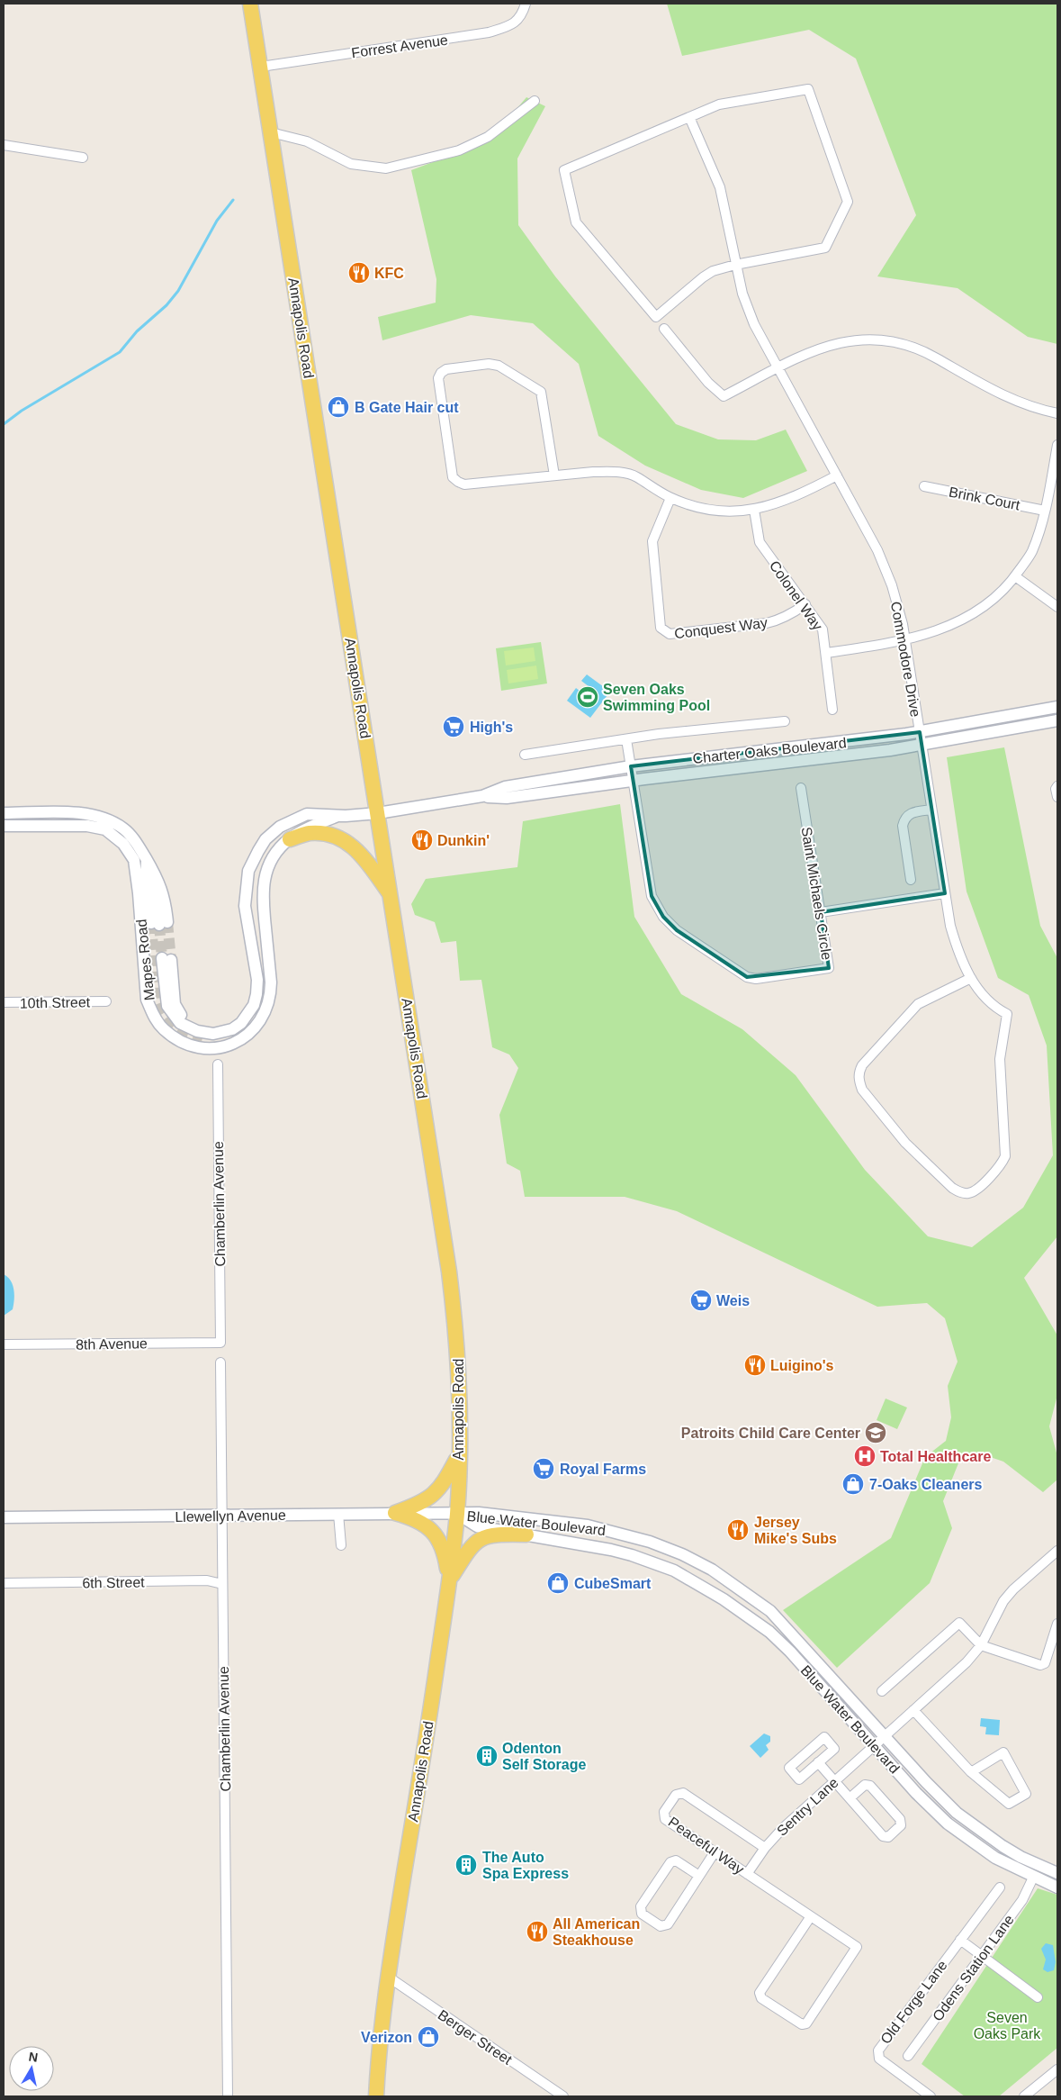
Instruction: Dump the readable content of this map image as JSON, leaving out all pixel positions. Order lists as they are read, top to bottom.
{
  "streets": {
    "main road": ["Annapolis Road"],
    "street": [
      "Forrest Avenue",
      "Brink Court",
      "Colonel Way",
      "Conquest Way",
      "Commodore Drive",
      "Charter Oaks Boulevard",
      "Saint Michaels Circle",
      "Mapes Road",
      "10th Street",
      "Chamberlin Avenue",
      "8th Avenue",
      "Llewellyn Avenue",
      "Blue Water Boulevard",
      "6th Street",
      "Sentry Lane",
      "Peaceful Way",
      "Odens Station Lane",
      "Old Forge Lane",
      "Berger Street"
    ]
  },
  "crossings": [
    ["Forrest Avenue", "Annapolis Road"],
    ["Annapolis Road", "Charter Oaks Boulevard"],
    ["Annapolis Road", "Mapes Road"],
    ["Annapolis Road", "Llewellyn Avenue"],
    ["Annapolis Road", "Blue Water Boulevard"],
    ["Annapolis Road", "Berger Street"],
    ["Colonel Way", "Conquest Way"],
    ["Commodore Drive", "Charter Oaks Boulevard"],
    ["Charter Oaks Boulevard", "Saint Michaels Circle"],
    ["Charter Oaks Boulevard", "Mapes Road"],
    ["Chamberlin Avenue", "8th Avenue"],
    ["Chamberlin Avenue", "Llewellyn Avenue"],
    ["Chamberlin Avenue", "6th Street"],
    ["Llewellyn Avenue", "Blue Water Boulevard"],
    ["Blue Water Boulevard", "Sentry Lane"],
    ["Blue Water Boulevard", "Odens Station Lane"],
    ["Sentry Lane", "Peaceful Way"]
  ],
  "parks": ["Seven Oaks Park"],
  "places": {
    "restaurant": [
      "KFC",
      "Dunkin'",
      "Luigino's",
      "Jersey Mike's Subs",
      "All American Steakhouse"
    ],
    "shop": [
      "B Gate Hair cut",
      "7-Oaks Cleaners",
      "CubeSmart",
      "Verizon"
    ],
    "sports": ["Seven Oaks Swimming Pool"],
    "supermarket": ["High's", "Weis", "Royal Farms"],
    "school or university": ["Patroits Child Care Center"],
    "hospital": ["Total Healthcare"],
    "building": ["Odenton Self Storage", "The Auto Spa Express"]
  },
  "north": "top"
}
